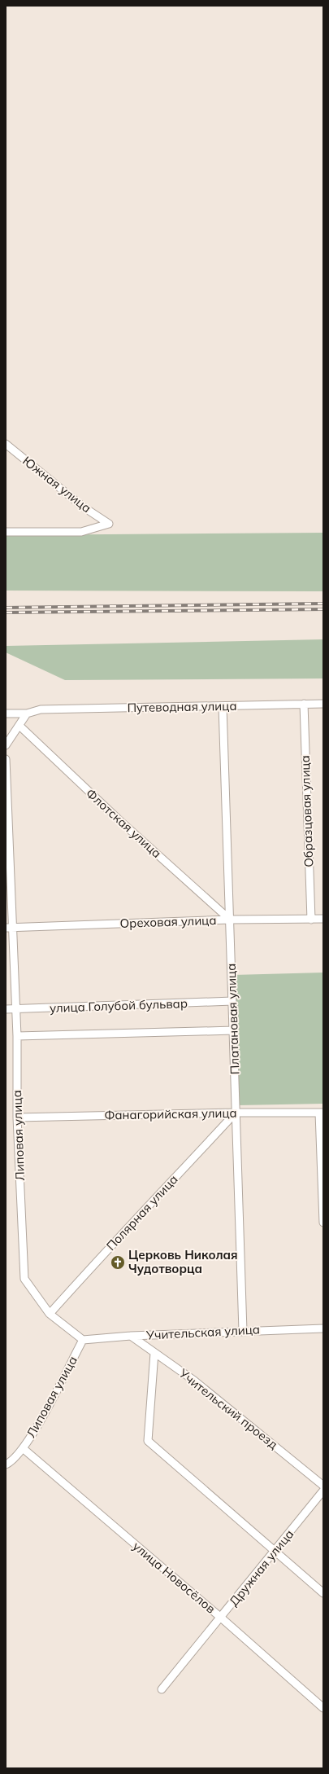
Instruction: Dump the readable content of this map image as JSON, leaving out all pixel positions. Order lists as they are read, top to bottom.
{
  "streets": {
    "street": [
      "Южная улица",
      "Путеводная улица",
      "Образцовая улица",
      "Флотская улица",
      "Ореховая улица",
      "улица Голубой бульвар",
      "Платановая улица",
      "Фанагорийская улица",
      "Липовая улица",
      "Полярная улица",
      "Учительская улица",
      "Учительский проезд",
      "Дружная улица",
      "улица Новосёлов"
    ]
  },
  "crossings": [
    ["Путеводная улица", "Образцовая улица"],
    ["Путеводная улица", "Платановая улица"],
    ["Образцовая улица", "Ореховая улица"],
    ["Флотская улица", "Ореховая улица"],
    ["Флотская улица", "Платановая улица"],
    ["Ореховая улица", "Платановая улица"],
    ["Ореховая улица", "Липовая улица"],
    ["улица Голубой бульвар", "Платановая улица"],
    ["улица Голубой бульвар", "Липовая улица"],
    ["Платановая улица", "Фанагорийская улица"],
    ["Платановая улица", "Полярная улица"],
    ["Платановая улица", "Учительская улица"],
    ["Фанагорийская улица", "Липовая улица"],
    ["Фанагорийская улица", "Полярная улица"],
    ["Липовая улица", "Полярная улица"],
    ["Липовая улица", "Учительская улица"],
    ["Липовая улица", "улица Новосёлов"],
    ["Учительская улица", "Учительский проезд"],
    ["Дружная улица", "улица Новосёлов"]
  ],
  "places": {
    "church": ["Церковь Николая Чудотворца"]
  }
}
